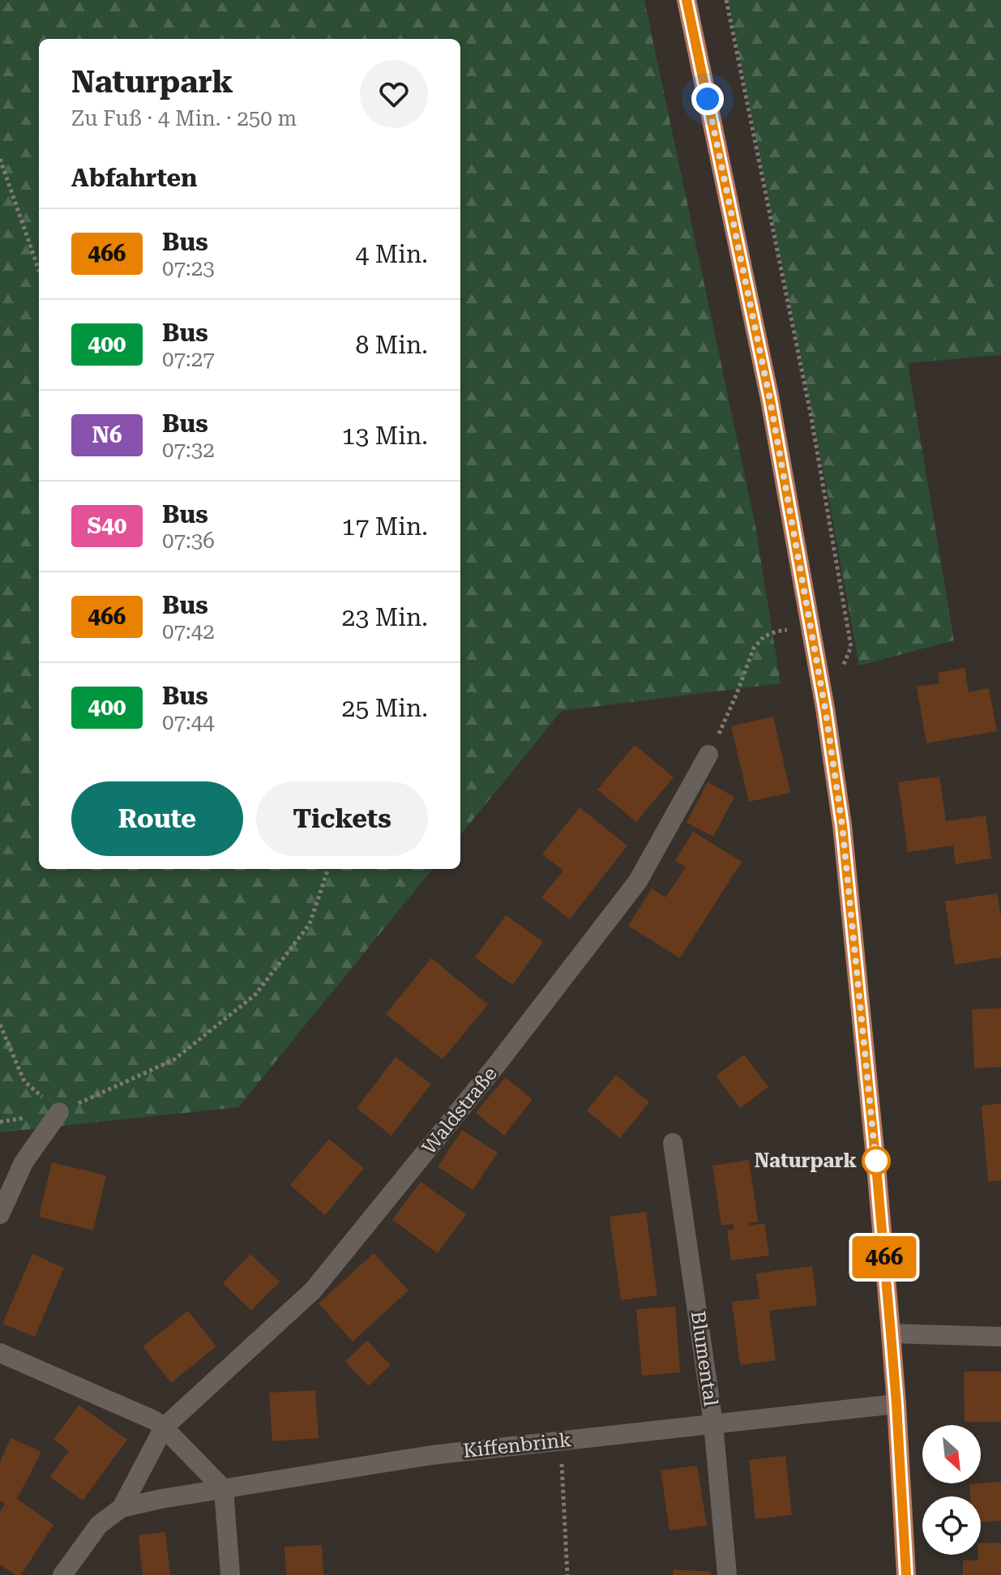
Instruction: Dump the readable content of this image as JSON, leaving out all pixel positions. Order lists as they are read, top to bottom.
{
  "streets": {
    "street": ["Waldstraße", "Blumental", "Kiffenbrink"]
  },
  "crossings": [
    ["Waldstraße", "Kiffenbrink"],
    ["Blumental", "Kiffenbrink"]
  ],
  "places": ["Naturpark"],
  "lines": ["bus line 466"],
  "north": "bottom right",
  "page": {
    "on_map": "466",
    "heading": [
      ["Naturpark", "Zu Fuß · 4 Min. · 250 m"],
      "Abfahrten"
    ],
    "list": [
      {
        "mark": "466",
        "name": "Bus",
        "note": "07:23",
        "value": "4 Min."
      },
      {
        "mark": "400",
        "name": "Bus",
        "note": "07:27",
        "value": "8 Min."
      },
      {
        "mark": "N6",
        "name": "Bus",
        "note": "07:32",
        "value": "13 Min."
      },
      {
        "mark": "S40",
        "name": "Bus",
        "note": "07:36",
        "value": "17 Min."
      },
      {
        "mark": "466",
        "name": "Bus",
        "note": "07:42",
        "value": "23 Min."
      },
      {
        "mark": "400",
        "name": "Bus",
        "note": "07:44",
        "value": "25 Min."
      }
    ],
    "buttons": ["Route", "Tickets"]
  }
}
